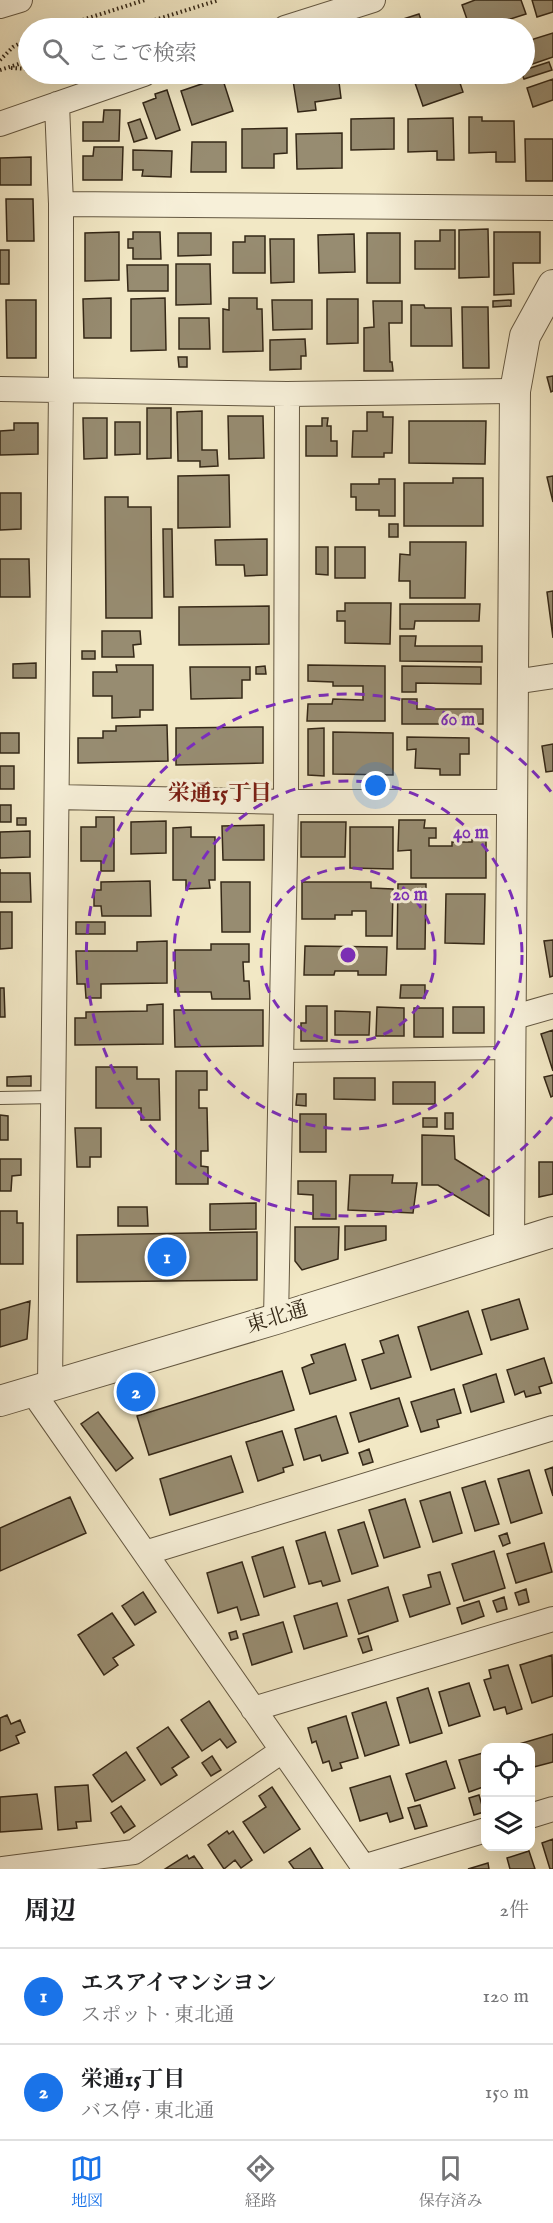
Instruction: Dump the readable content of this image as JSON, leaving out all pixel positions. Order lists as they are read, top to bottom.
{
  "streets": {
    "street": ["東北通"]
  },
  "districts": ["栄通15丁目"],
  "page": {
    "search": "ここで検索",
    "pins": ["1", "2"],
    "heading": ["周辺", "2件"],
    "list": [
      {
        "mark": "1",
        "name": "エスアイマンシヨン",
        "note": "スポット · 東北通",
        "value": "120 m"
      },
      {
        "mark": "2",
        "name": "栄通15丁目",
        "note": "バス停 · 東北通",
        "value": "150 m"
      }
    ],
    "nav": ["地図", "経路", "保存済み"]
  },
  "rings": ["60 m", "40 m", "20 m"]
}
